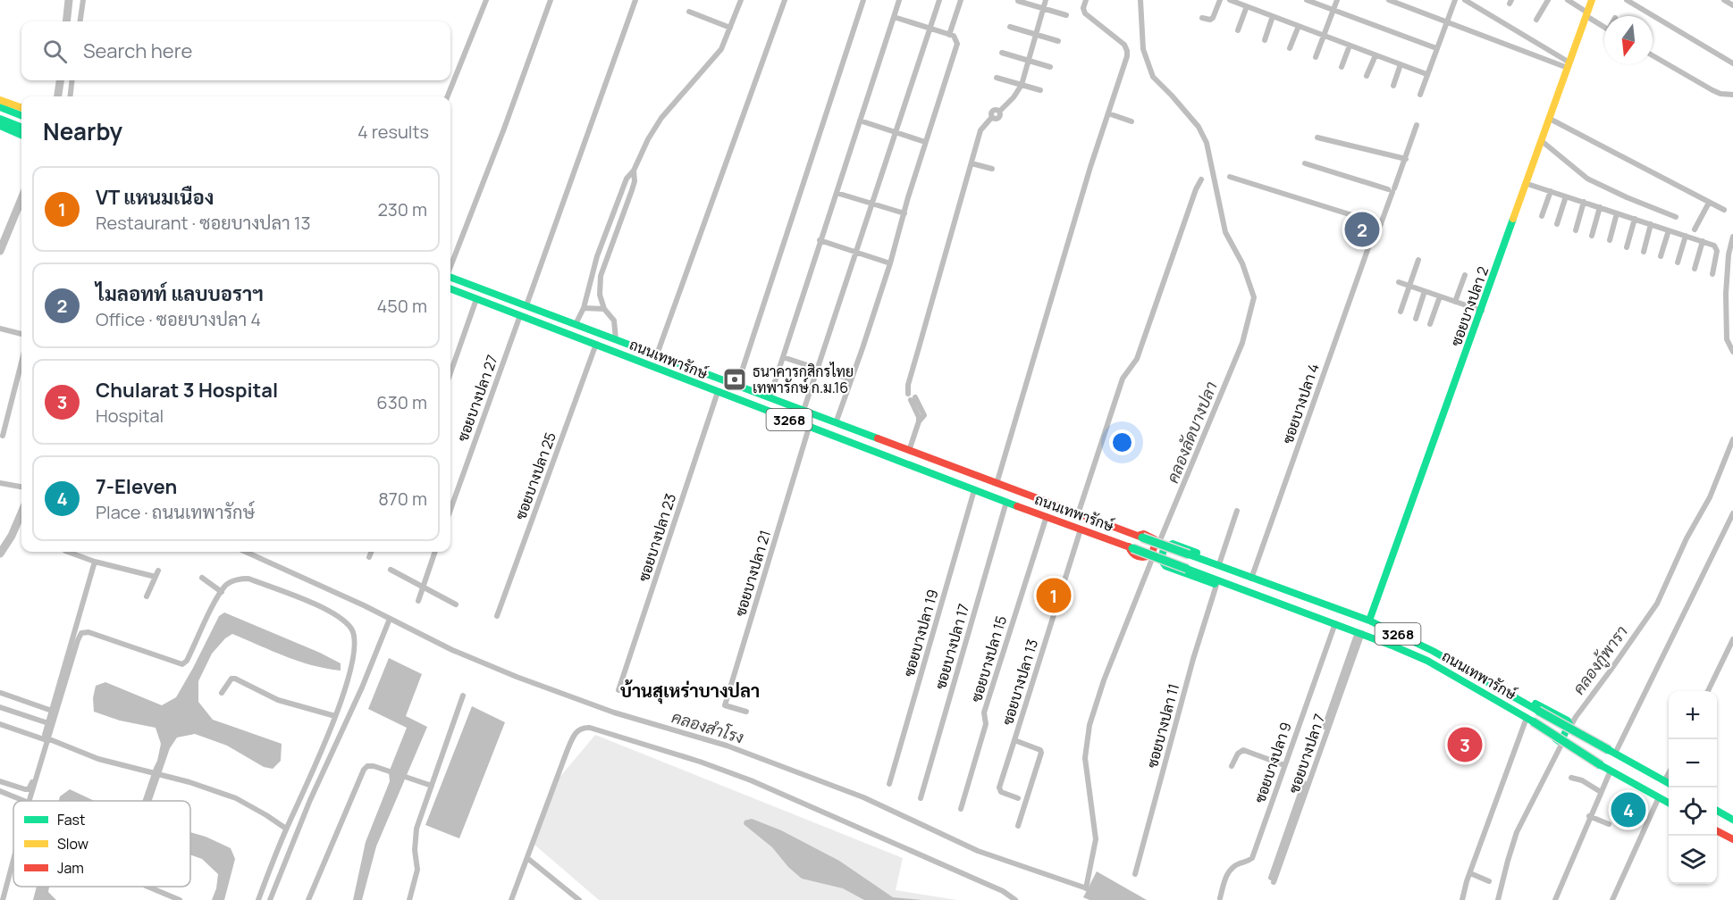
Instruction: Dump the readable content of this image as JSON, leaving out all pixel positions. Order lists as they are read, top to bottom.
{
  "streets": {
    "main road": ["ซอยบางปลา 2", "ถนนเทพารักษ์", "3268"],
    "street": [
      "ซอยบางปลา 27",
      "ซอยบางปลา 4",
      "ซอยบางปลา 25",
      "ซอยบางปลา 23",
      "ซอยบางปลา 21",
      "ซอยบางปลา 19",
      "ซอยบางปลา 17",
      "ซอยบางปลา 15",
      "ซอยบางปลา 13",
      "ซอยบางปลา 11",
      "ซอยบางปลา 7",
      "ซอยบางปลา 9"
    ]
  },
  "crossings": [
    ["ซอยบางปลา 2", "ถนนเทพารักษ์"],
    ["ถนนเทพารักษ์", "ซอยบางปลา 27"],
    ["ถนนเทพารักษ์", "ซอยบางปลา 4"],
    ["ถนนเทพารักษ์", "ซอยบางปลา 25"],
    ["ถนนเทพารักษ์", "ซอยบางปลา 23"],
    ["ถนนเทพารักษ์", "ซอยบางปลา 21"],
    ["ถนนเทพารักษ์", "ซอยบางปลา 19"],
    ["ถนนเทพารักษ์", "ซอยบางปลา 17"],
    ["ถนนเทพารักษ์", "ซอยบางปลา 15"],
    ["ถนนเทพารักษ์", "ซอยบางปลา 13"],
    ["ถนนเทพารักษ์", "ซอยบางปลา 7"],
    ["ถนนเทพารักษ์", "ซอยบางปลา 9"]
  ],
  "districts": ["บ้านสุเหร่าบางปลา"],
  "water": ["คลองลัดบางปลา", "คลองกู้พารา", "คลองสำโรง"],
  "places": {
    "bank": ["ธนาคารกสิกรไทย เทพารักษ์ ก.ม.16"]
  },
  "legend": ["Fast", "Slow", "Jam"],
  "north": "bottom",
  "page": {
    "search": "Search here",
    "heading": ["Nearby", "4 results"],
    "list": [
      {
        "mark": "1",
        "name": "VT แหนมเนือง",
        "note": "Restaurant · ซอยบางปลา 13",
        "value": "230 m"
      },
      {
        "mark": "2",
        "name": "ไมลอทท์ แลบบอราฯ",
        "note": "Office · ซอยบางปลา 4",
        "value": "450 m"
      },
      {
        "mark": "3",
        "name": "Chularat 3 Hospital",
        "note": "Hospital",
        "value": "630 m"
      },
      {
        "mark": "4",
        "name": "7-Eleven",
        "note": "Place · ถนนเทพารักษ์",
        "value": "870 m"
      }
    ],
    "pins": [
      "2",
      "1",
      "3",
      "4"
    ],
    "map_buttons": ["+", "−"]
  }
}
